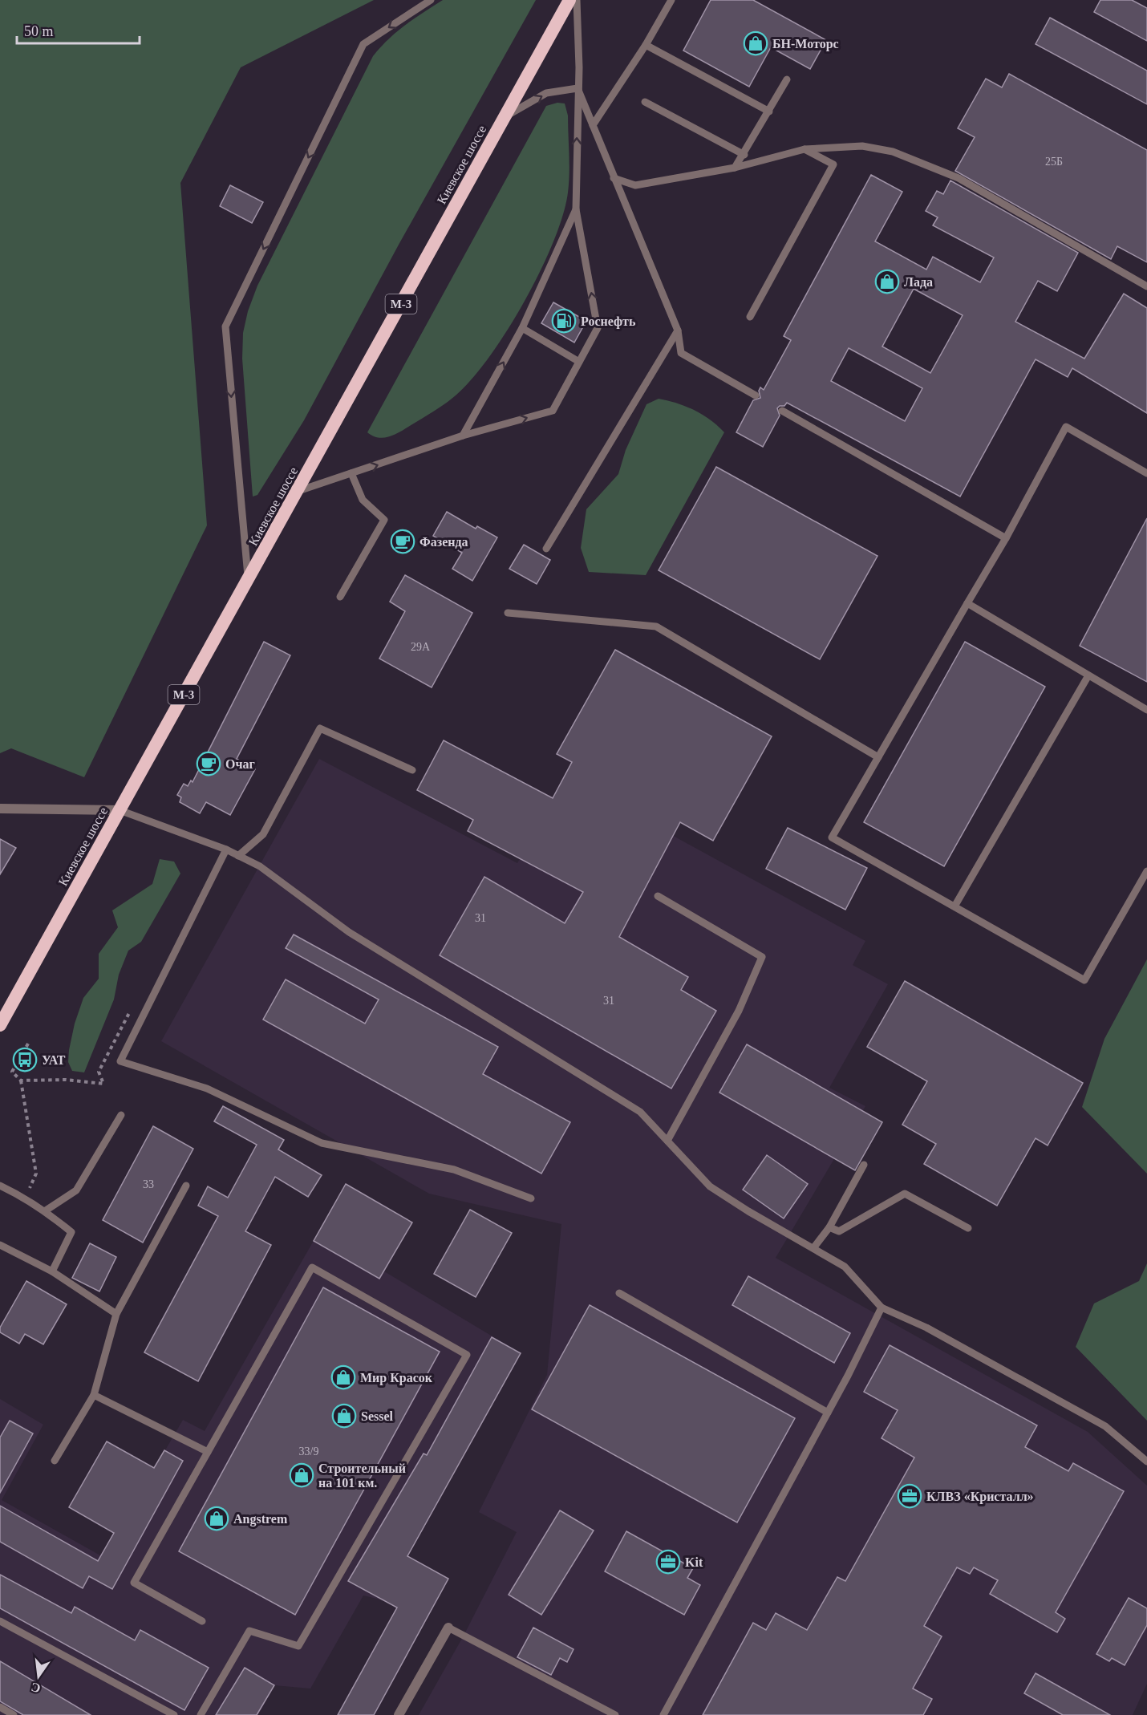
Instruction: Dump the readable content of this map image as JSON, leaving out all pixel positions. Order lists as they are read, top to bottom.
{
  "streets": {
    "highway": ["Киевское шоссе", "М-3"]
  },
  "places": {
    "shop": [
      "БН-Моторс",
      "Лада",
      "Мир Красок",
      "Sessel",
      "Строительный на 101 км.",
      "Angstrem"
    ],
    "fuel station": ["Роснефть"],
    "cafe": ["Фазенда", "Очаг"],
    "bus stop": ["УАТ"],
    "office": ["КЛВЗ «Кристалл»", "Kit"]
  },
  "house_numbers": [
    "25Б",
    "29А",
    "31",
    "31",
    "33",
    "33/9"
  ],
  "scale_bar": "50 m",
  "north": "bottom"
}
